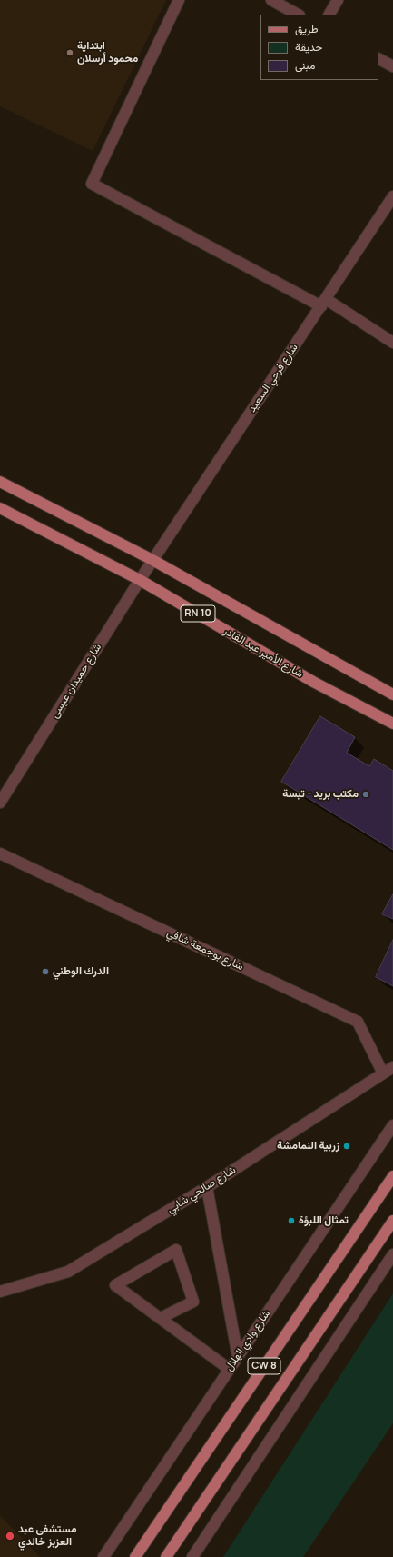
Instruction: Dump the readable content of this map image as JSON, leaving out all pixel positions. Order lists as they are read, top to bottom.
{
  "streets": {
    "main road": ["RN 10", "شارع الأمير عبد القادر", "CW 8"],
    "street": [
      "شارع فرحي السعيد",
      "شارع حميدان عيسى",
      "شارع بوجمعة شافي",
      "شارع صالحي شابي",
      "شارع وادي الهلال"
    ]
  },
  "crossings": [
    ["شارع فرحي السعيد", "RN 10"],
    ["شارع فرحي السعيد", "شارع حميدان عيسى"],
    ["RN 10", "شارع حميدان عيسى"],
    ["شارع الأمير عبد القادر", "شارع حميدان عيسى"],
    ["شارع بوجمعة شافي", "شارع صالحي شابي"]
  ],
  "places": [
    "ابتداية محمود أرسلان",
    "مكتب بريد - تبسة",
    "الدرك الوطني",
    "زربية النمامشة",
    "تمثال اللبؤة",
    "مستشفى عبد العزبز خالدي"
  ],
  "legend": ["طريق", "حديقة", "مبنى"]
}
